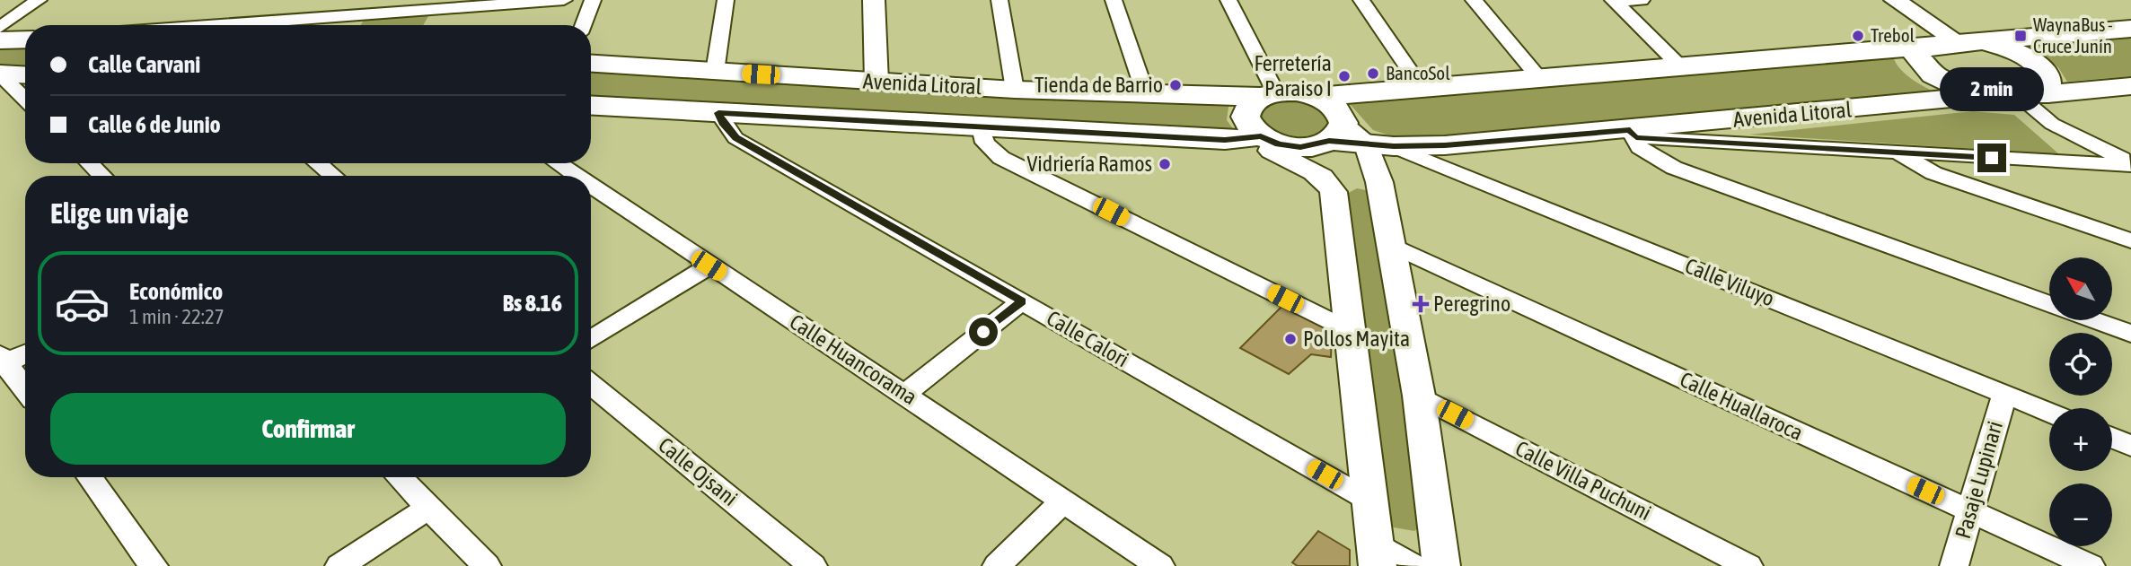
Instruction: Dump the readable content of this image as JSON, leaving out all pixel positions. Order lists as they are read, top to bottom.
{
  "streets": {
    "main road": ["Avenida Litoral"],
    "street": [
      "Calle Viluyo",
      "Calle Calori",
      "Calle Huancorama",
      "Calle Huallaroca",
      "Calle Ojsani",
      "Pasaje Lupinari",
      "Calle Villa Puchuni"
    ]
  },
  "crossings": [
    ["Avenida Litoral", "Calle Viluyo"],
    ["Avenida Litoral", "Calle Calori"],
    ["Calle Viluyo", "Pasaje Lupinari"],
    ["Calle Huallaroca", "Pasaje Lupinari"]
  ],
  "places": {
    "other": [
      "Trebol",
      "BancoSol",
      "Ferretería Paraiso I",
      "Tienda de Barrio",
      "Vidriería Ramos",
      "Pollos Mayita"
    ],
    "transit": ["WaynaBus - Cruce Junín"],
    "health": ["Peregrino"]
  },
  "north": "top left",
  "page": {
    "banner": ["Calle Carvani", "Calle 6 de Junio"],
    "bubble": "2 min",
    "heading": "Elige un viaje",
    "list": [
      {
        "name": "Económico",
        "note": "1 min · 22:27",
        "value": "Bs 8.16"
      }
    ],
    "map_buttons": ["+", "−"],
    "buttons": "Confirmar"
  }
}
